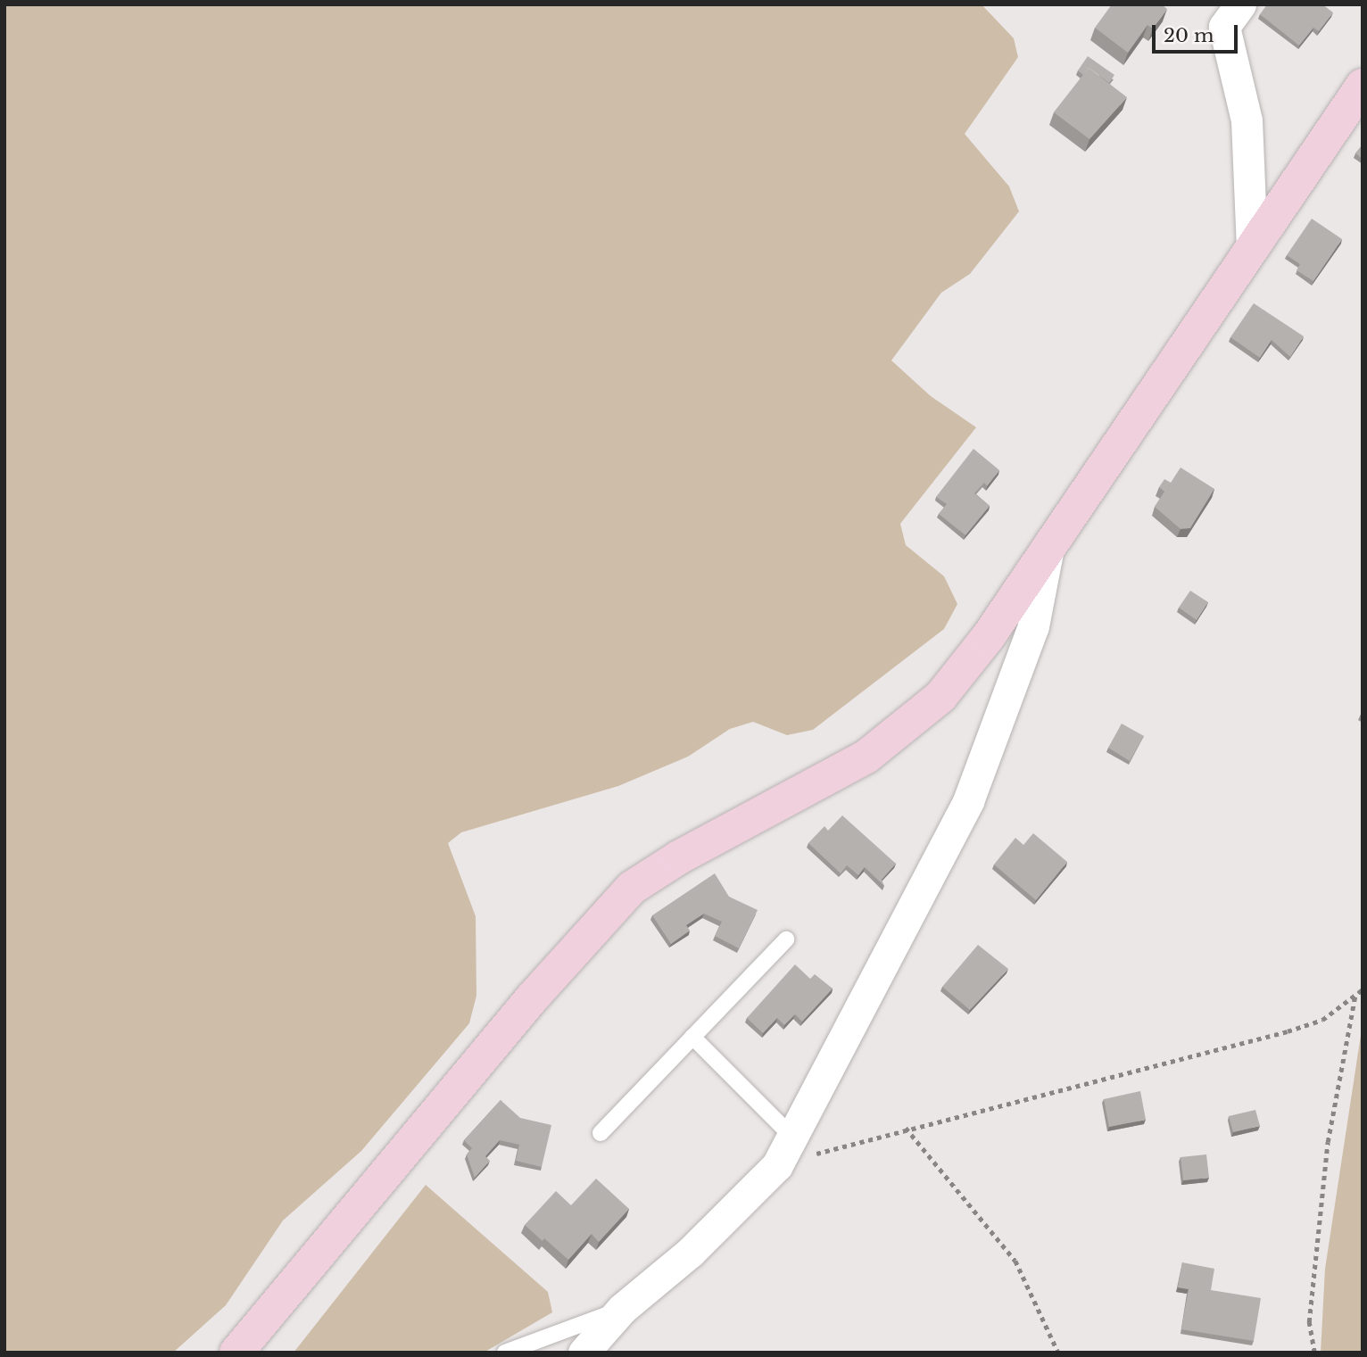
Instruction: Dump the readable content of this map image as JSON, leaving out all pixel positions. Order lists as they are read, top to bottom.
{
  "scale_bar": "20 m"
}
